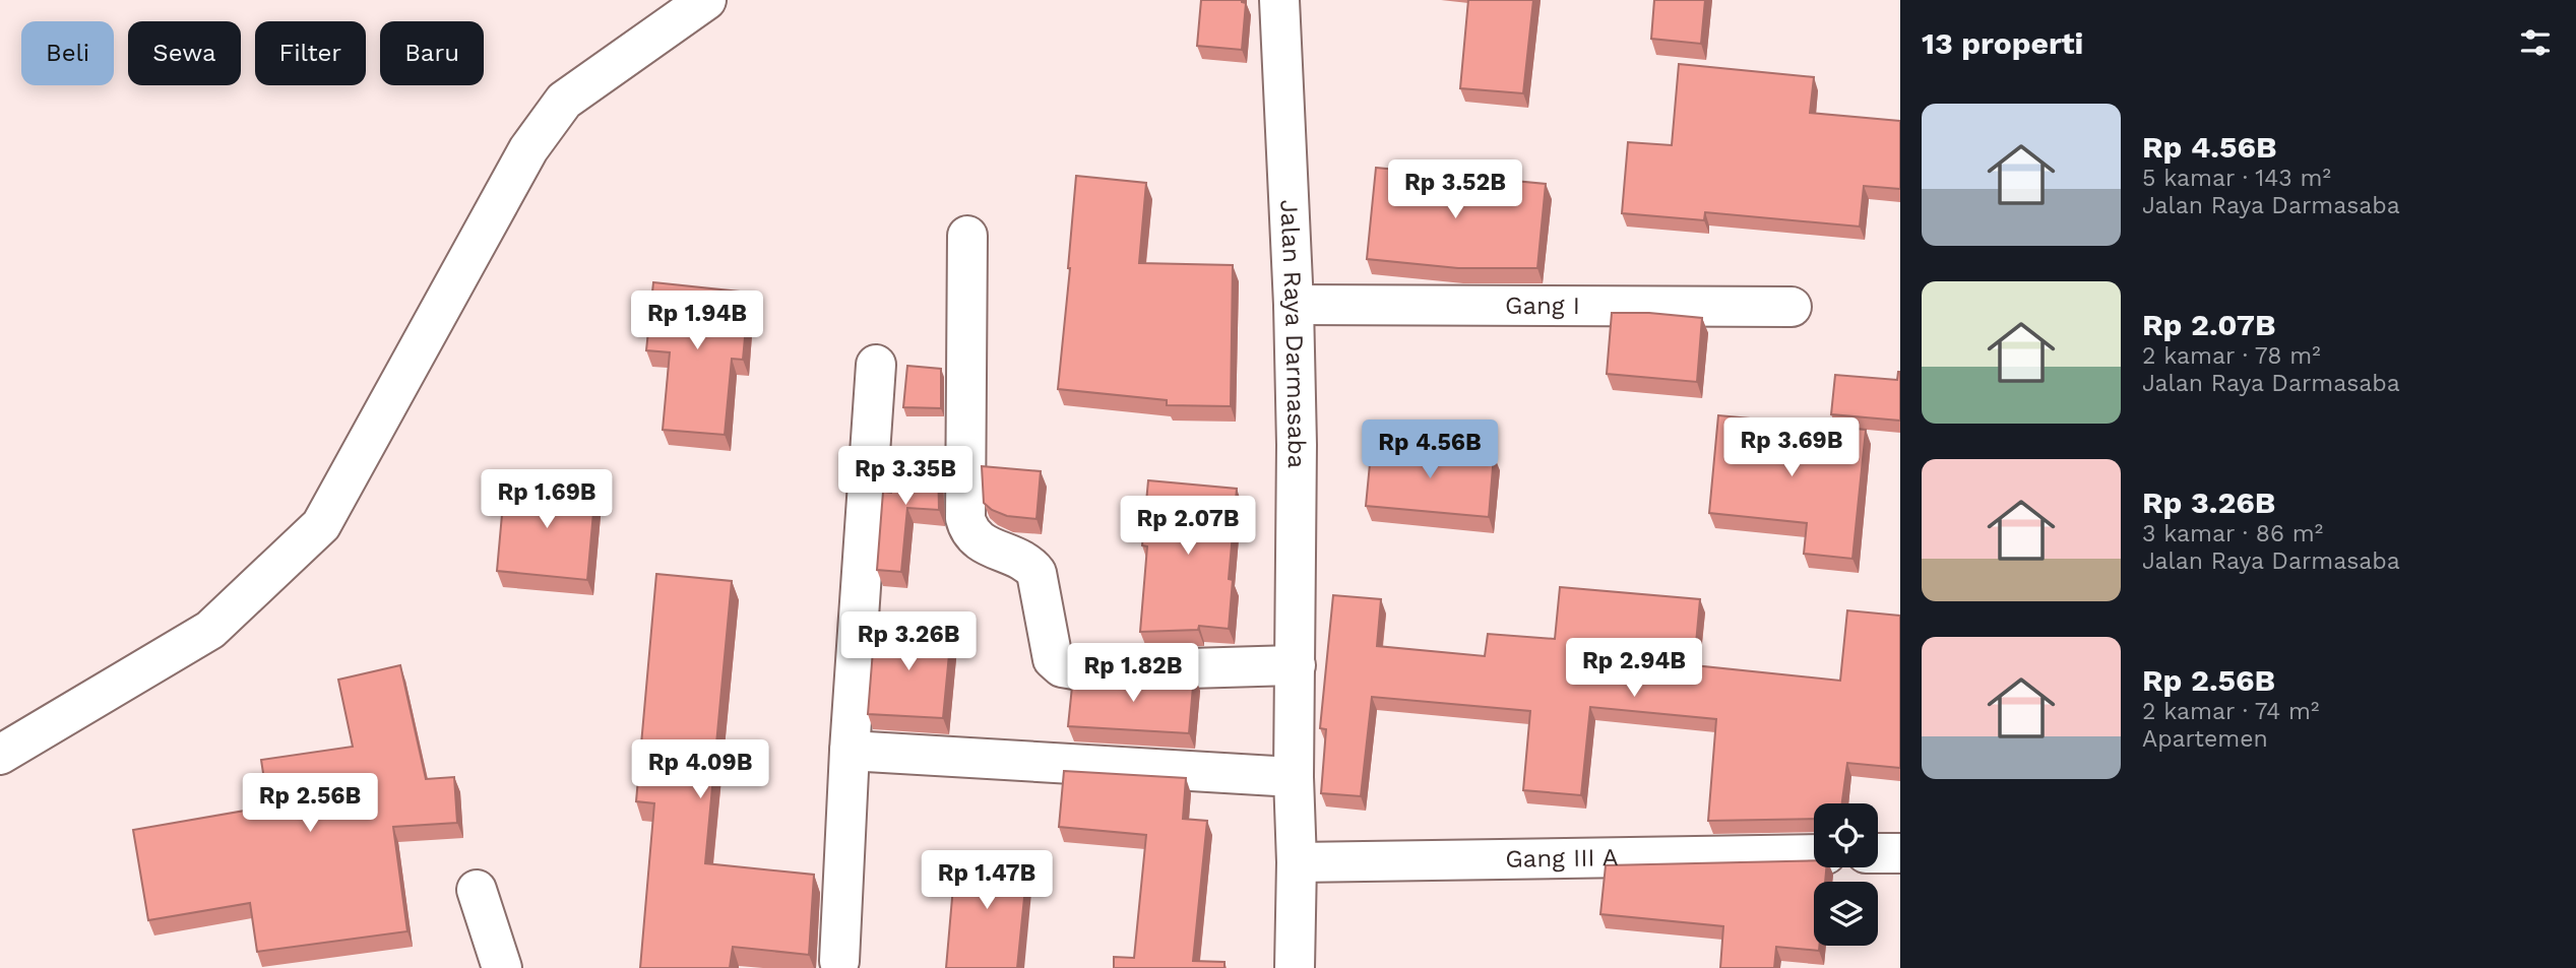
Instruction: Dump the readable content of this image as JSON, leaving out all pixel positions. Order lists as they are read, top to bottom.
{
  "streets": {
    "street": ["Gang I", "Jalan Raya Darmasaba", "Gang III A"]
  },
  "crossings": [
    ["Gang I", "Jalan Raya Darmasaba"],
    ["Jalan Raya Darmasaba", "Gang III A"]
  ],
  "page": {
    "heading": "13 properti",
    "chip": [
      "Beli",
      "Sewa",
      "Filter",
      "Baru"
    ],
    "list": [
      {
        "name": "Rp 4.56B",
        "note": "5 kamar · 143 m² · Jalan Raya Darmasaba"
      },
      {
        "name": "Rp 2.07B",
        "note": "2 kamar · 78 m² · Jalan Raya Darmasaba"
      },
      {
        "name": "Rp 3.26B",
        "note": "3 kamar · 86 m² · Jalan Raya Darmasaba"
      },
      {
        "name": "Rp 2.56B",
        "note": "2 kamar · 74 m² · Apartemen"
      }
    ],
    "price": [
      "Rp 3.52B",
      "Rp 1.94B",
      "Rp 3.69B",
      "Rp 4.56B",
      "Rp 3.35B",
      "Rp 1.69B",
      "Rp 2.07B",
      "Rp 3.26B",
      "Rp 2.94B",
      "Rp 1.82B",
      "Rp 4.09B",
      "Rp 2.56B",
      "Rp 1.47B"
    ]
  }
}
